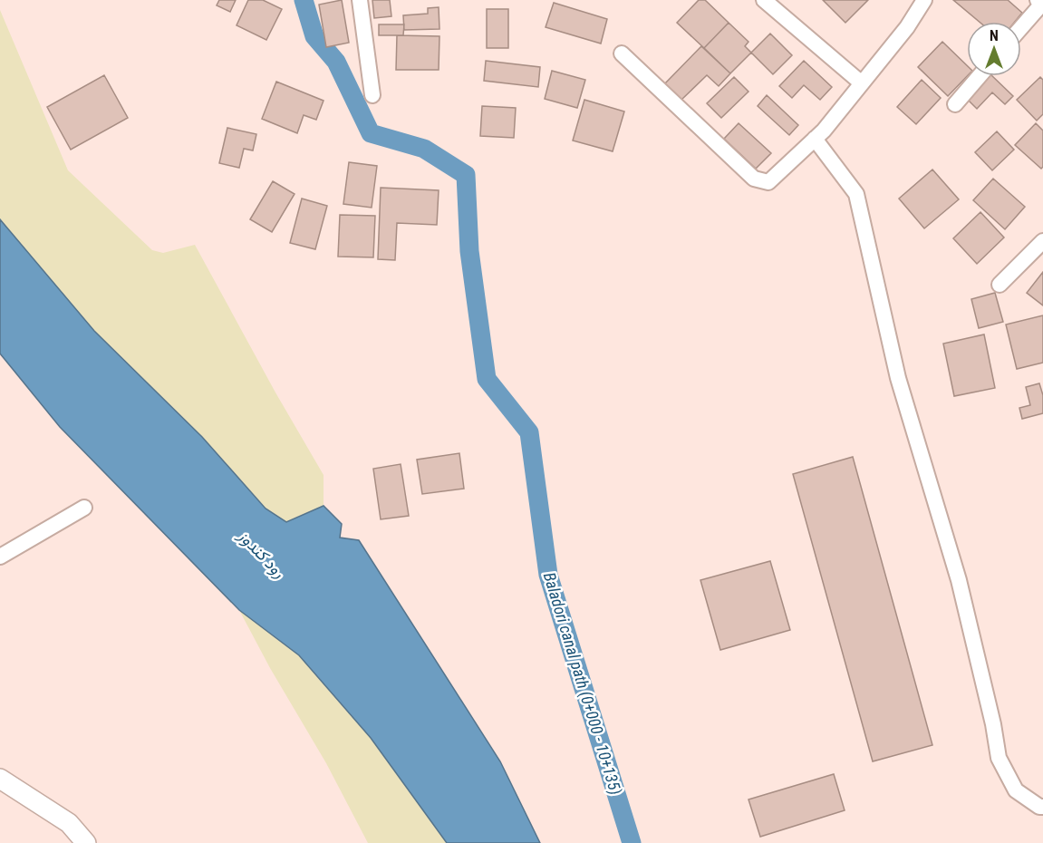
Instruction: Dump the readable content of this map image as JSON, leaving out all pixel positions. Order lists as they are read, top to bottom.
{
  "water": ["رود کندوز", "Baladori canal path (0+000 - 10+135)"],
  "north": "top"
}
